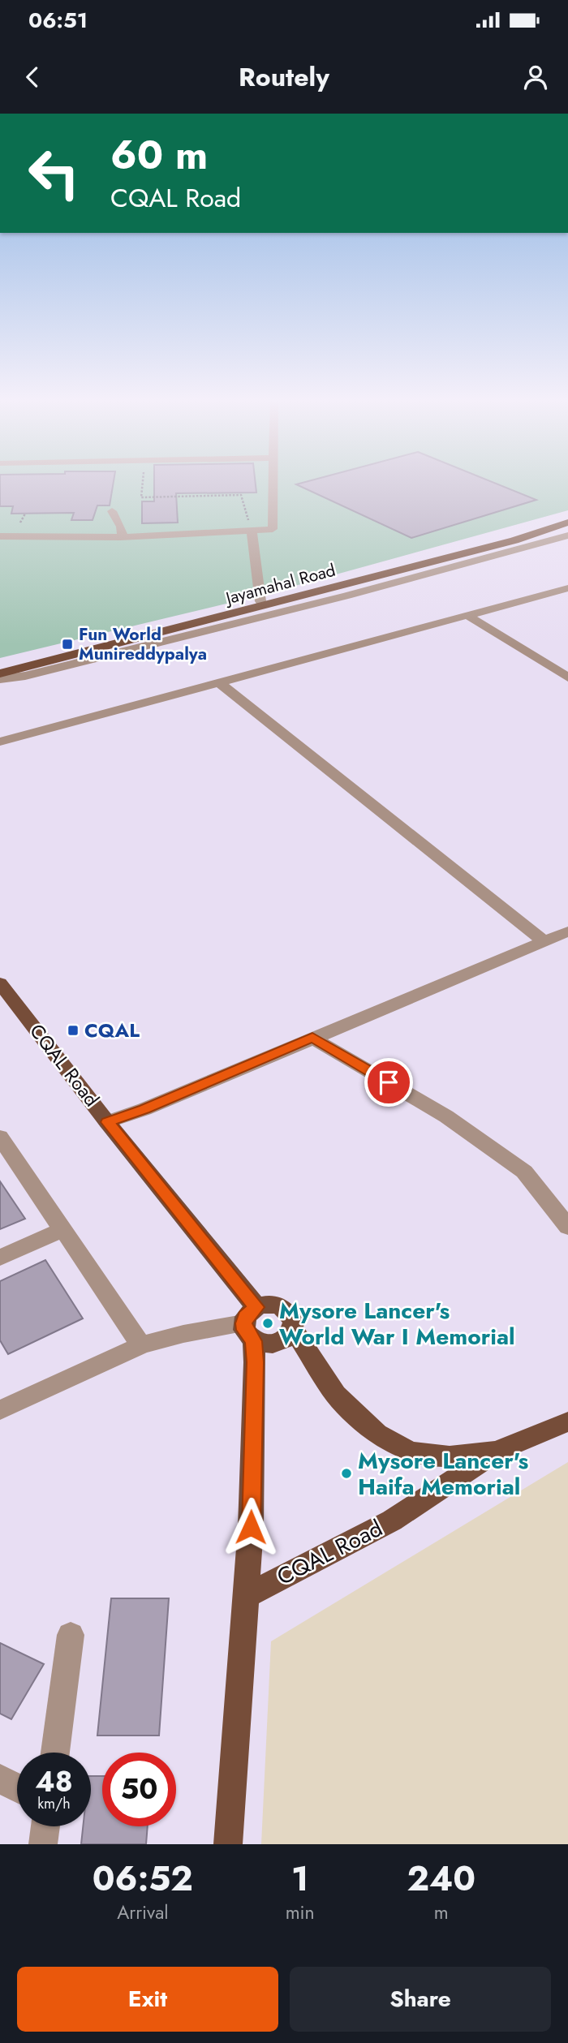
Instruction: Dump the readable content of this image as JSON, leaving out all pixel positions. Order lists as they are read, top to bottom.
{
  "streets": {
    "main road": ["Jayamahal Road", "CQAL Road"]
  },
  "places": {
    "transit": ["Fun World Munireddypalya", "CQAL"],
    "other": ["Mysore Lancer's World War I Memorial", "Mysore Lancer's Haifa Memorial"]
  },
  "page": {
    "status": "06:51",
    "header": "Routely",
    "turn": ["60 m", "CQAL Road"],
    "speed": "48 km/h",
    "limit": "50",
    "eta": [
      "06:52",
      "Arrival",
      "1",
      "min",
      "240",
      "m"
    ],
    "buttons": ["Exit", "Share"]
  }
}
